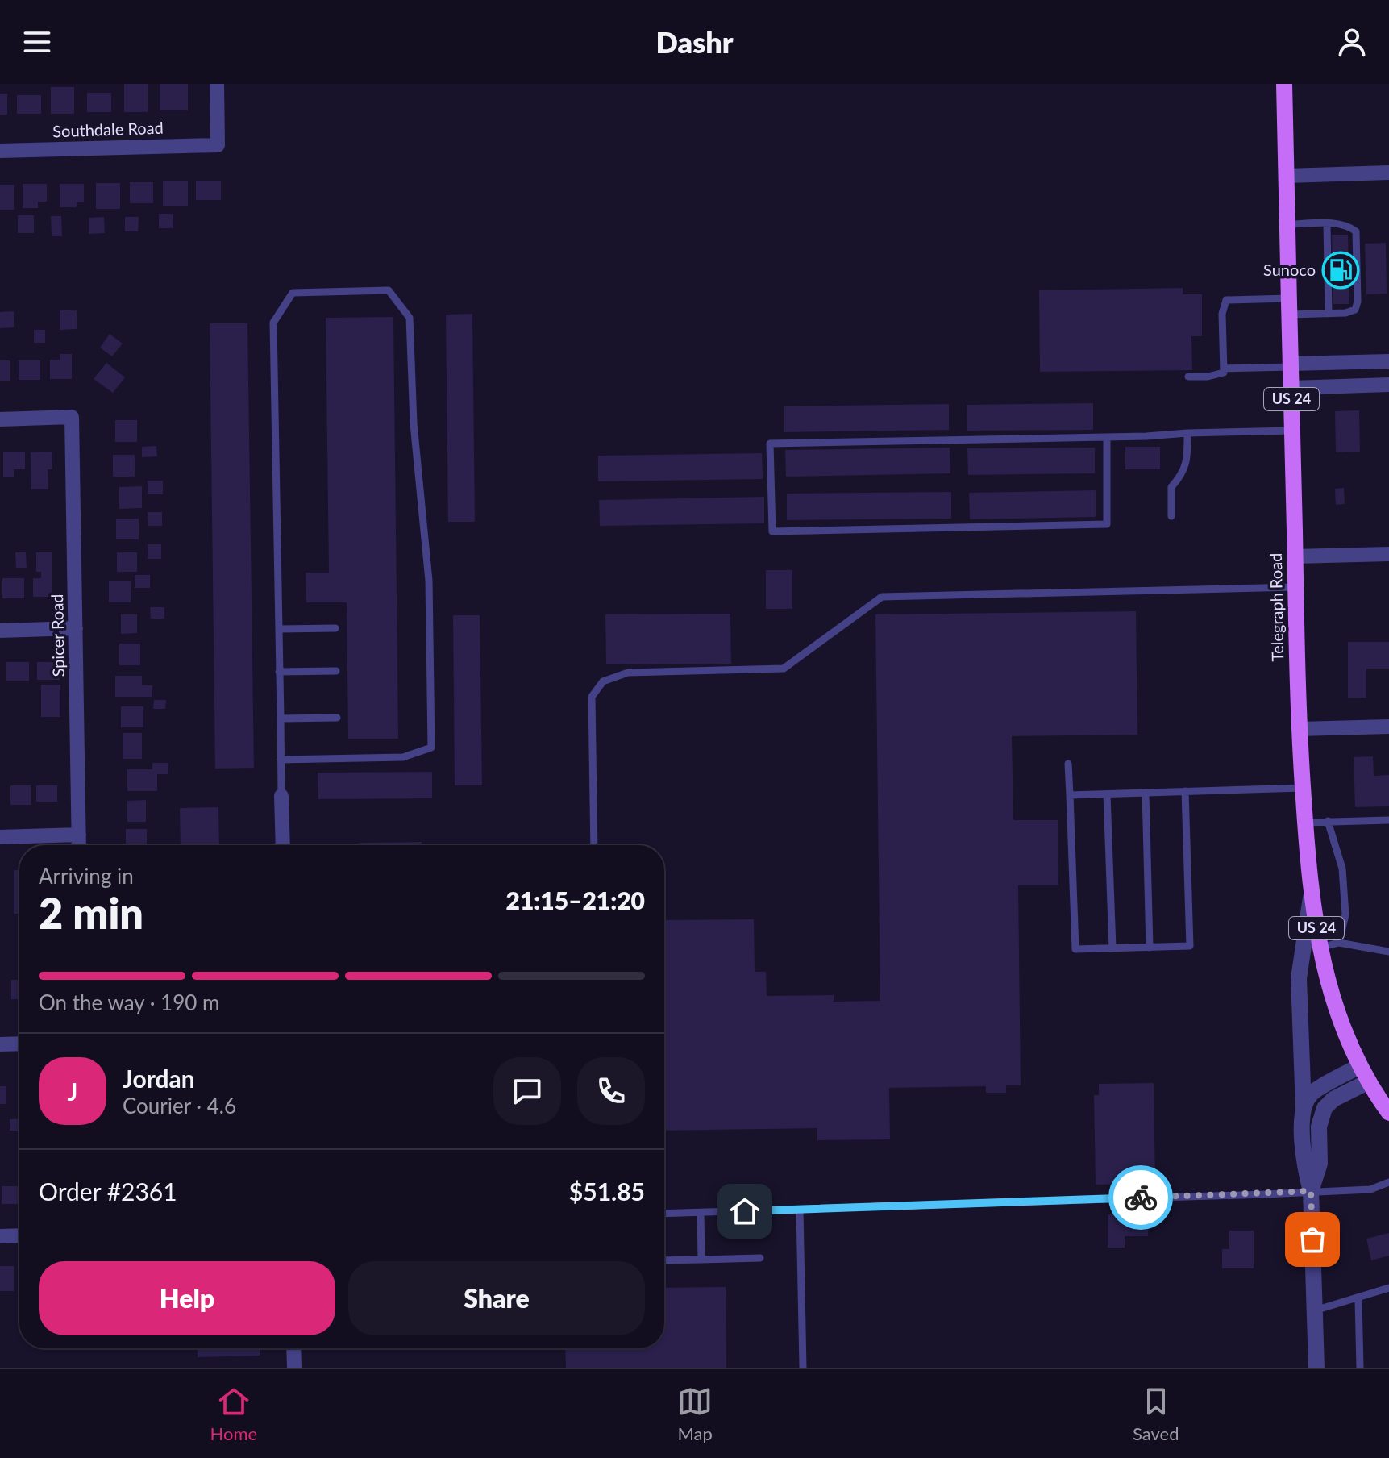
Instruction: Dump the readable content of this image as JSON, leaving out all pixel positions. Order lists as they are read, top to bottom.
{
  "streets": {
    "main road": ["US 24", "Telegraph Road"],
    "street": ["Southdale Road", "Spicer Road"]
  },
  "places": {
    "fuel station": ["Sunoco"]
  },
  "page": {
    "header": "Dashr",
    "heading": ["2 min", "Arriving in", "21:15–21:20"],
    "panel": [
      "Jordan",
      "Courier · 4.6",
      "Order #2361",
      "$51.85"
    ],
    "bar": "On the way · 190 m",
    "round": "J",
    "buttons": ["Help", "Share"],
    "tabs": ["Home", "Map", "Saved"]
  }
}
